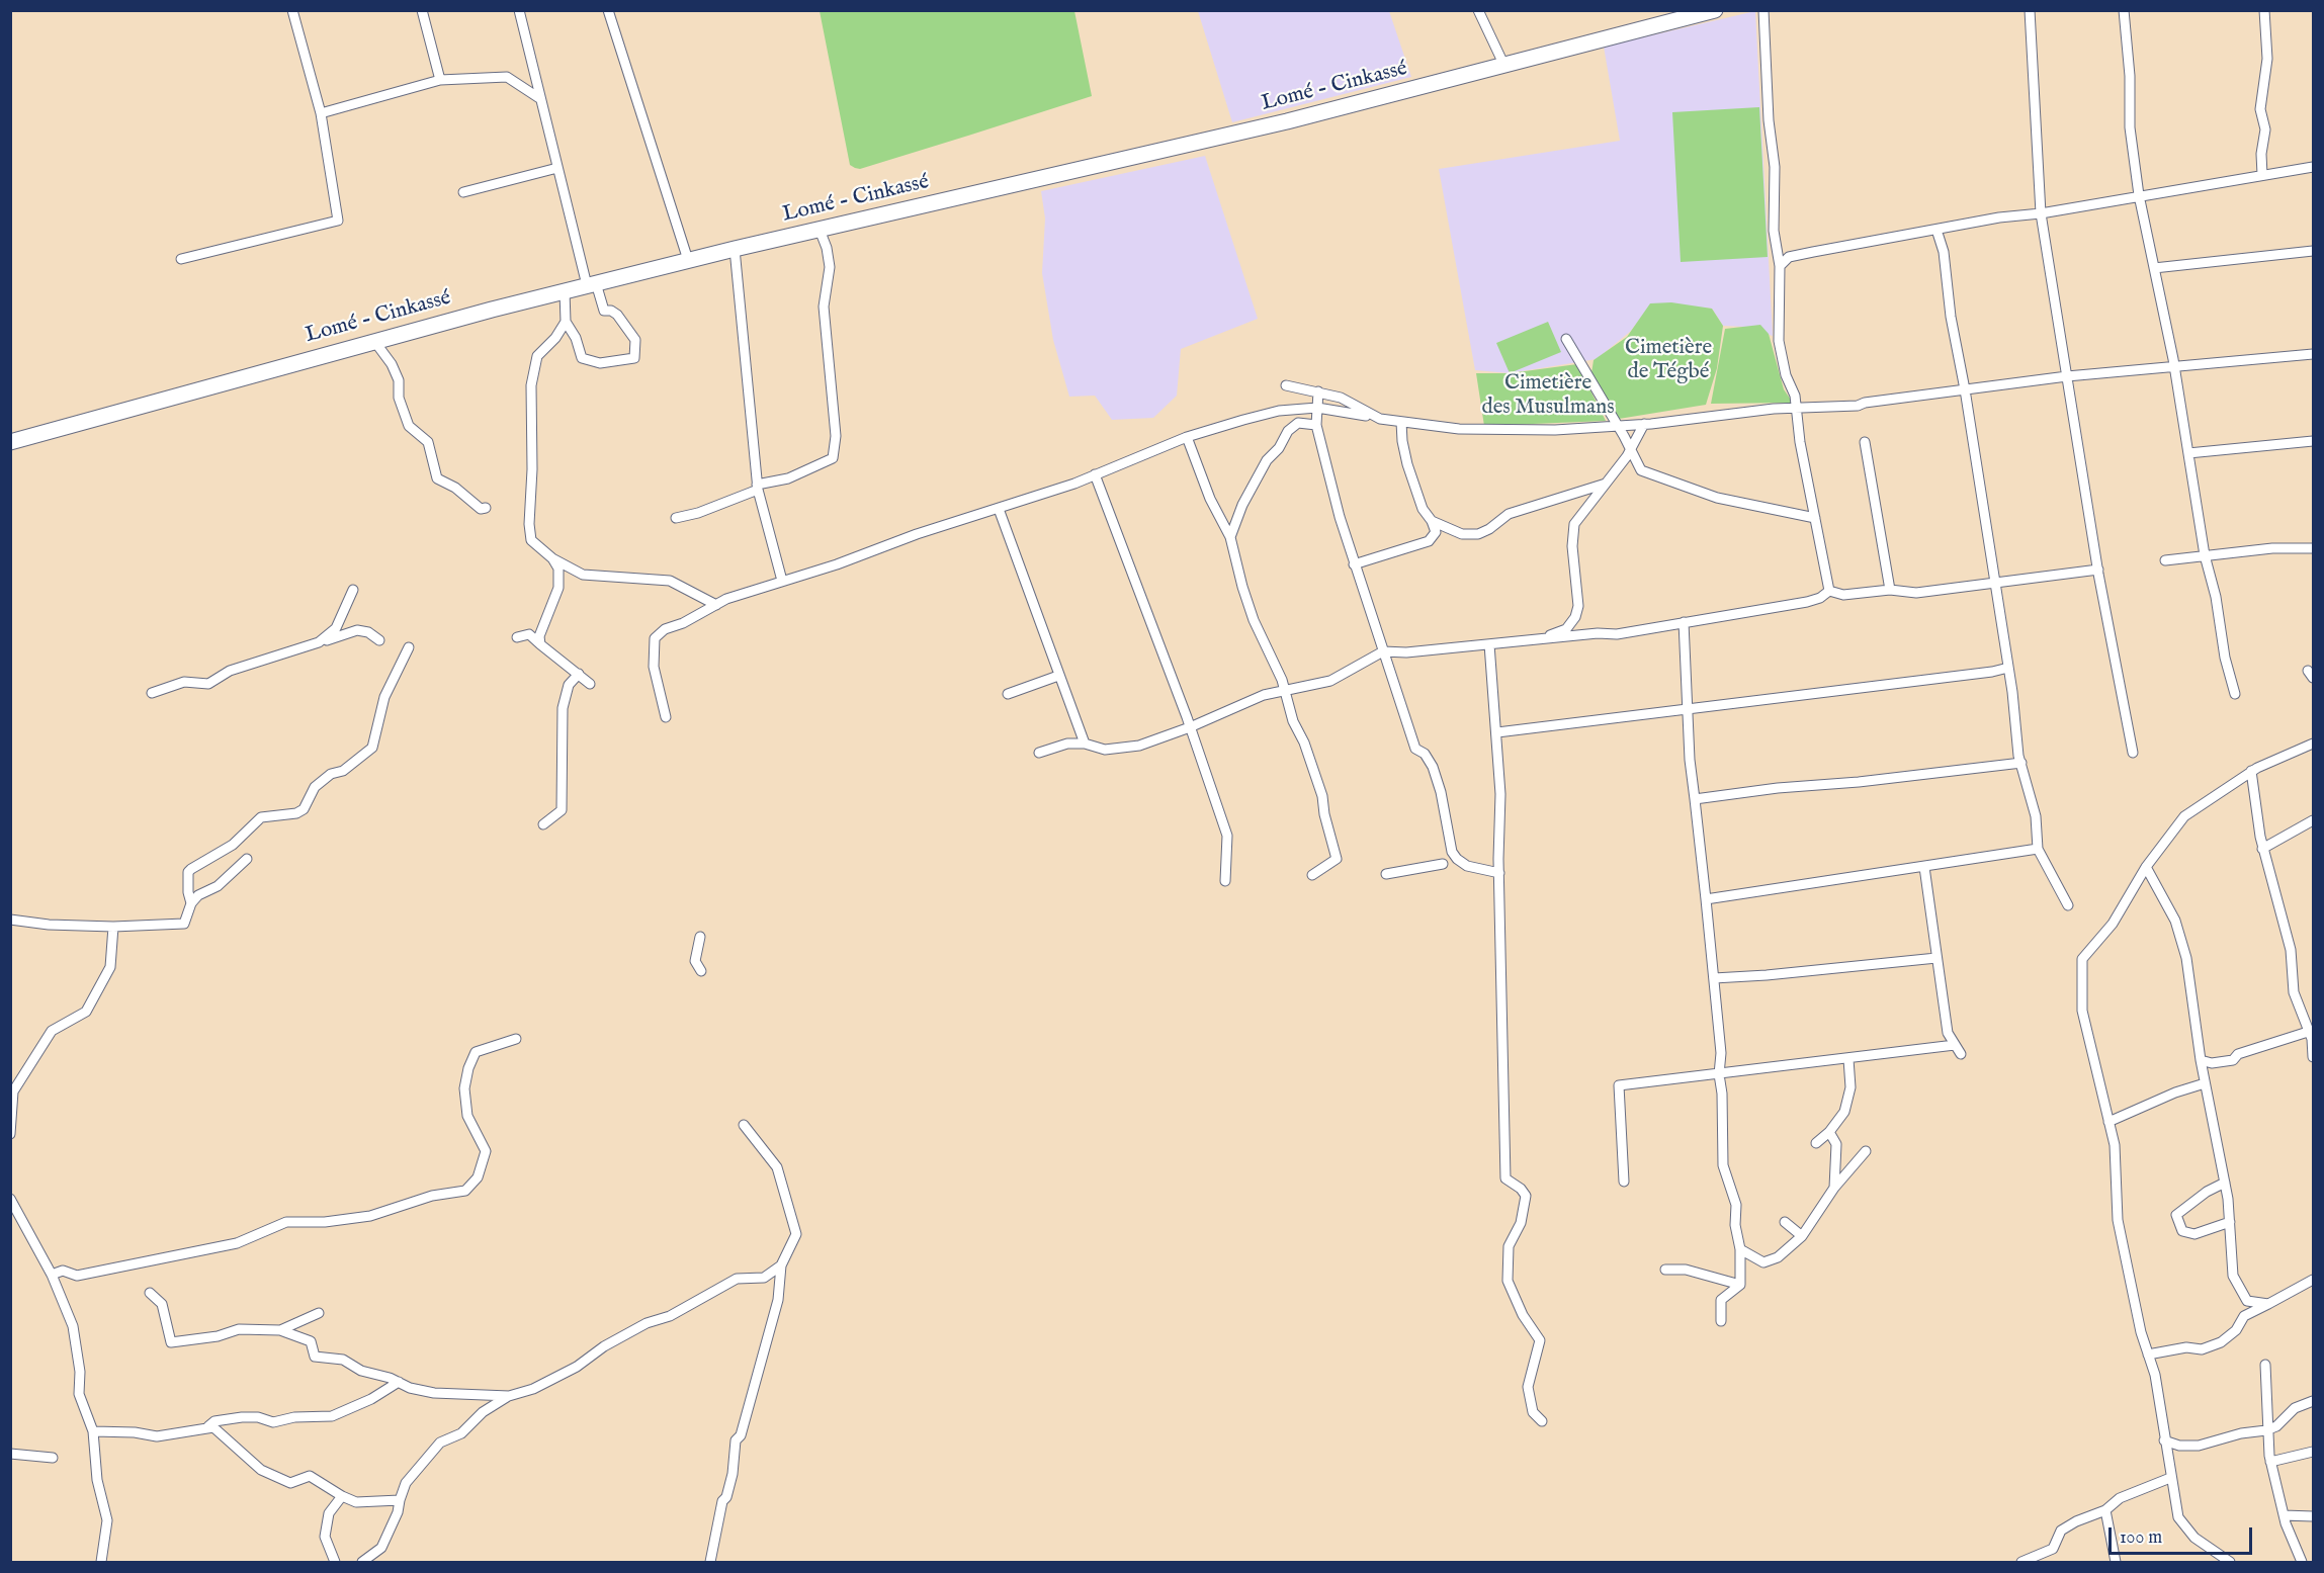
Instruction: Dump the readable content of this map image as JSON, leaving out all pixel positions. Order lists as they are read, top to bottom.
{
  "streets": {
    "highway": ["Lomé - Cinkassé"]
  },
  "parks": ["Cimetière de Tégbé", "Cimetière des Musulmans"],
  "scale_bar": "100 m"
}
